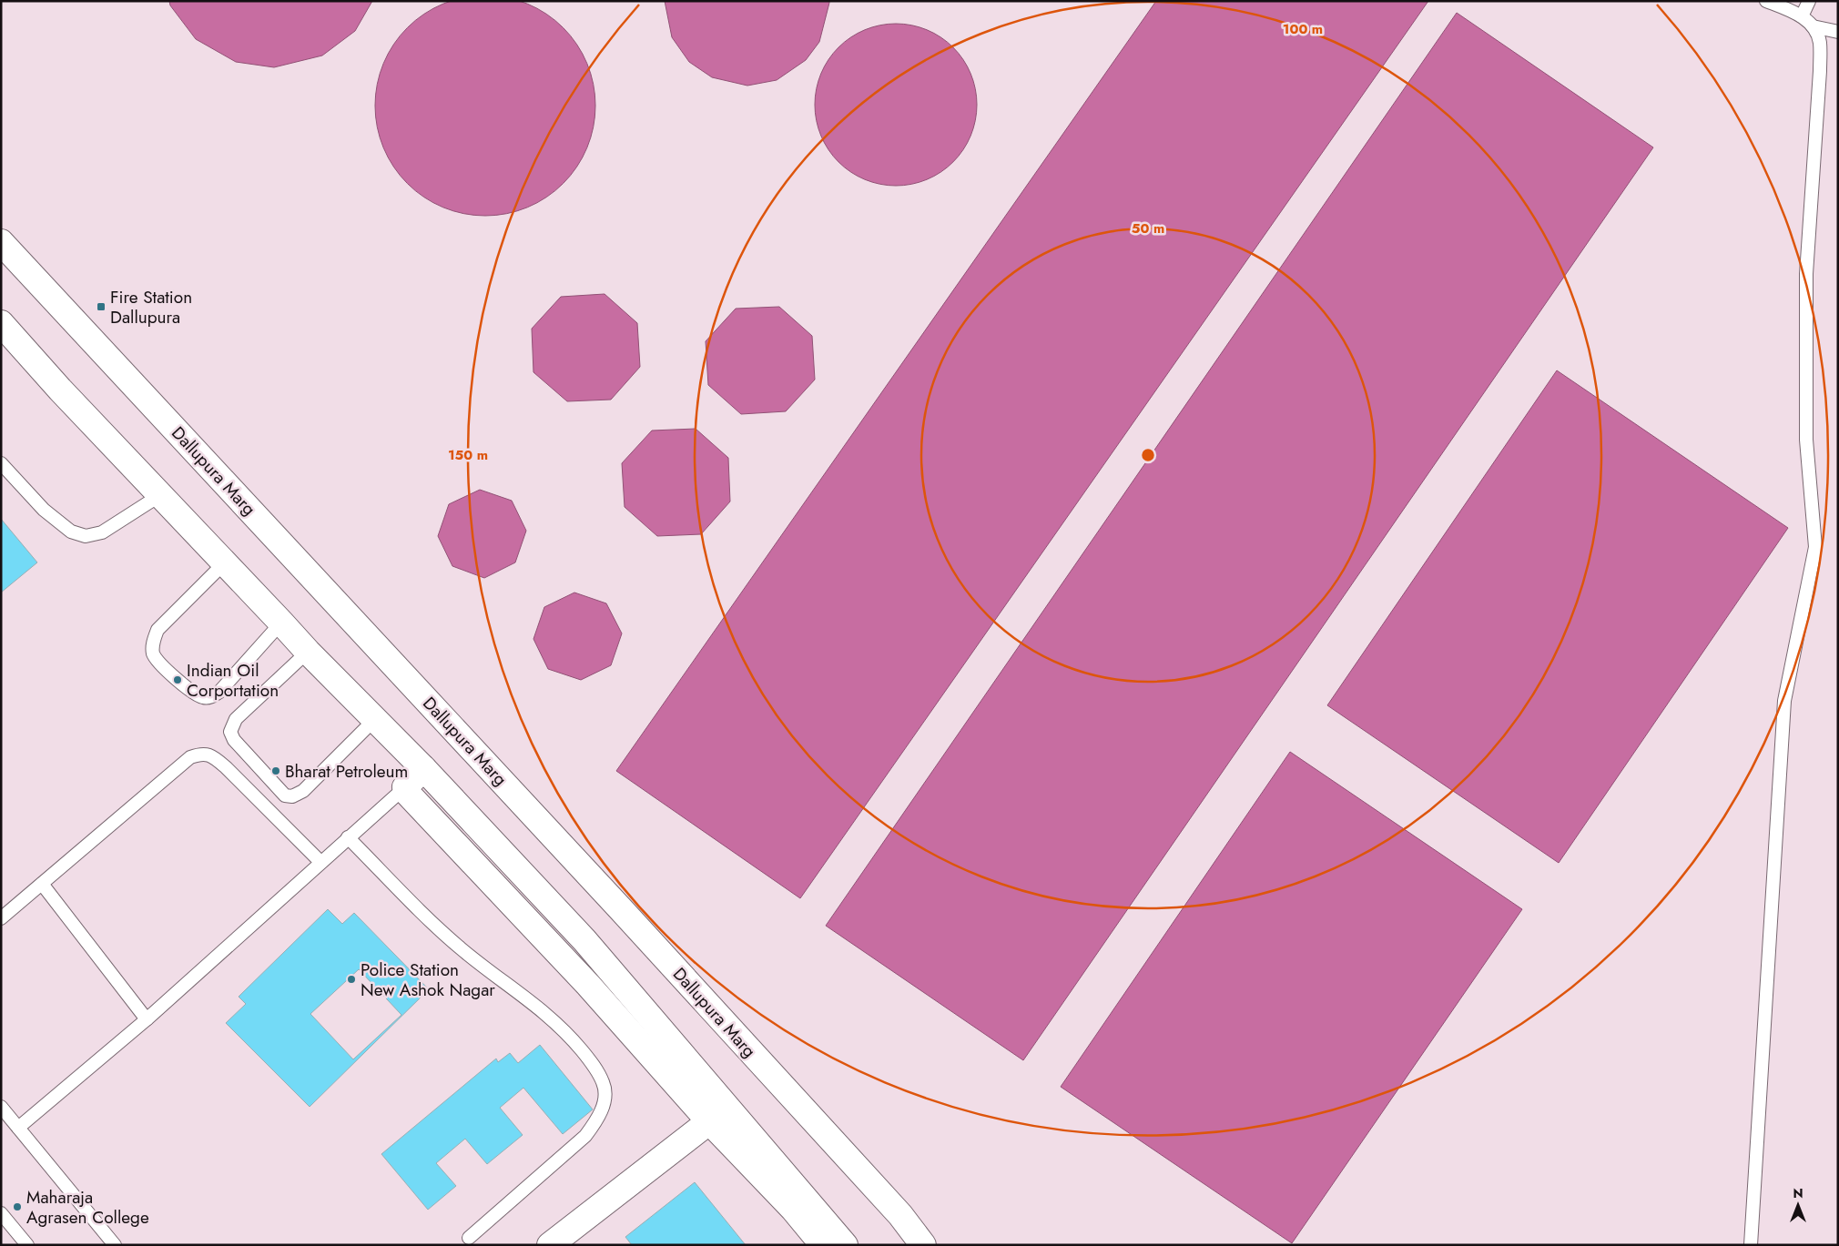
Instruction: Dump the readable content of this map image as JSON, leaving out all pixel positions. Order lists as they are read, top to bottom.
{
  "streets": {
    "main road": ["Dallupura Marg"]
  },
  "places": {
    "transit": ["Fire Station Dallupura"],
    "other": [
      "Indian Oil Corportation",
      "Bharat Petroleum",
      "Police Station New Ashok Nagar",
      "Maharaja Agrasen College"
    ]
  },
  "north": "top",
  "rings": ["100 m", "50 m", "150 m"]
}
